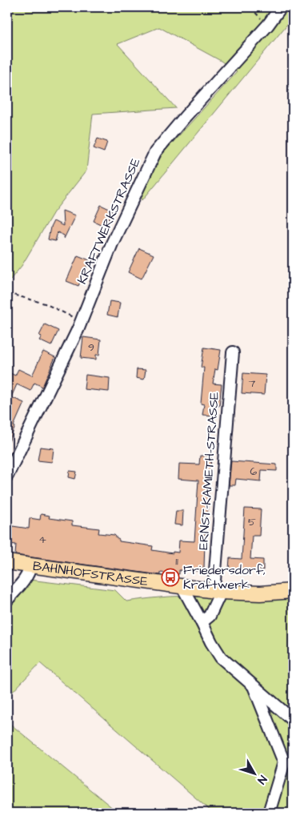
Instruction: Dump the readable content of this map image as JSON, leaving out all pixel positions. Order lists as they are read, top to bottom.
{
  "streets": {
    "main road": ["BAHNHOFSTRASSE"],
    "street": ["KRAFTWERKSTRASSE", "ERNST-KAMIETH-STRASSE"]
  },
  "crossings": [
    ["ERNST-KAMIETH-STRASSE", "BAHNHOFSTRASSE"]
  ],
  "places": {
    "bus stop": ["Friedersdorf, Kraftwerk"]
  },
  "house_numbers": [
    "9",
    "7",
    "6",
    "5",
    "4",
    "11"
  ],
  "north": "bottom right"
}
